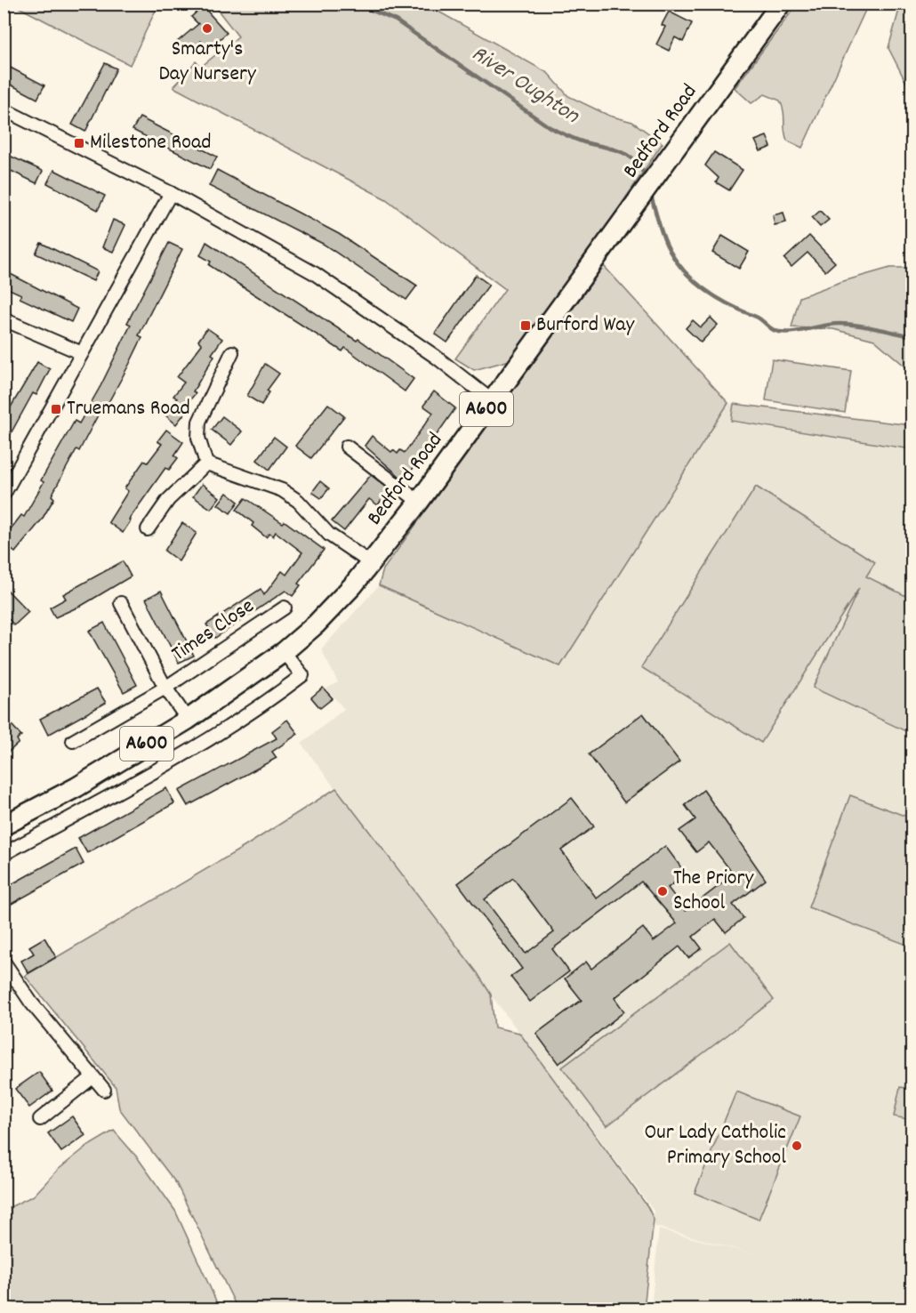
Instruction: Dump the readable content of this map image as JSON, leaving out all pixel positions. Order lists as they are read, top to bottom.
{
  "streets": {
    "main road": ["Bedford Road", "A600"],
    "street": ["Times Close"]
  },
  "crossings": [
    ["Bedford Road", "Times Close"]
  ],
  "water": ["River Oughton"],
  "places": {
    "other": ["Smarty's Day Nursery", "The Priory School", "Our Lady Catholic Primary School"],
    "transit": ["Milestone Road", "Burford Way", "Truemans Road"]
  }
}
